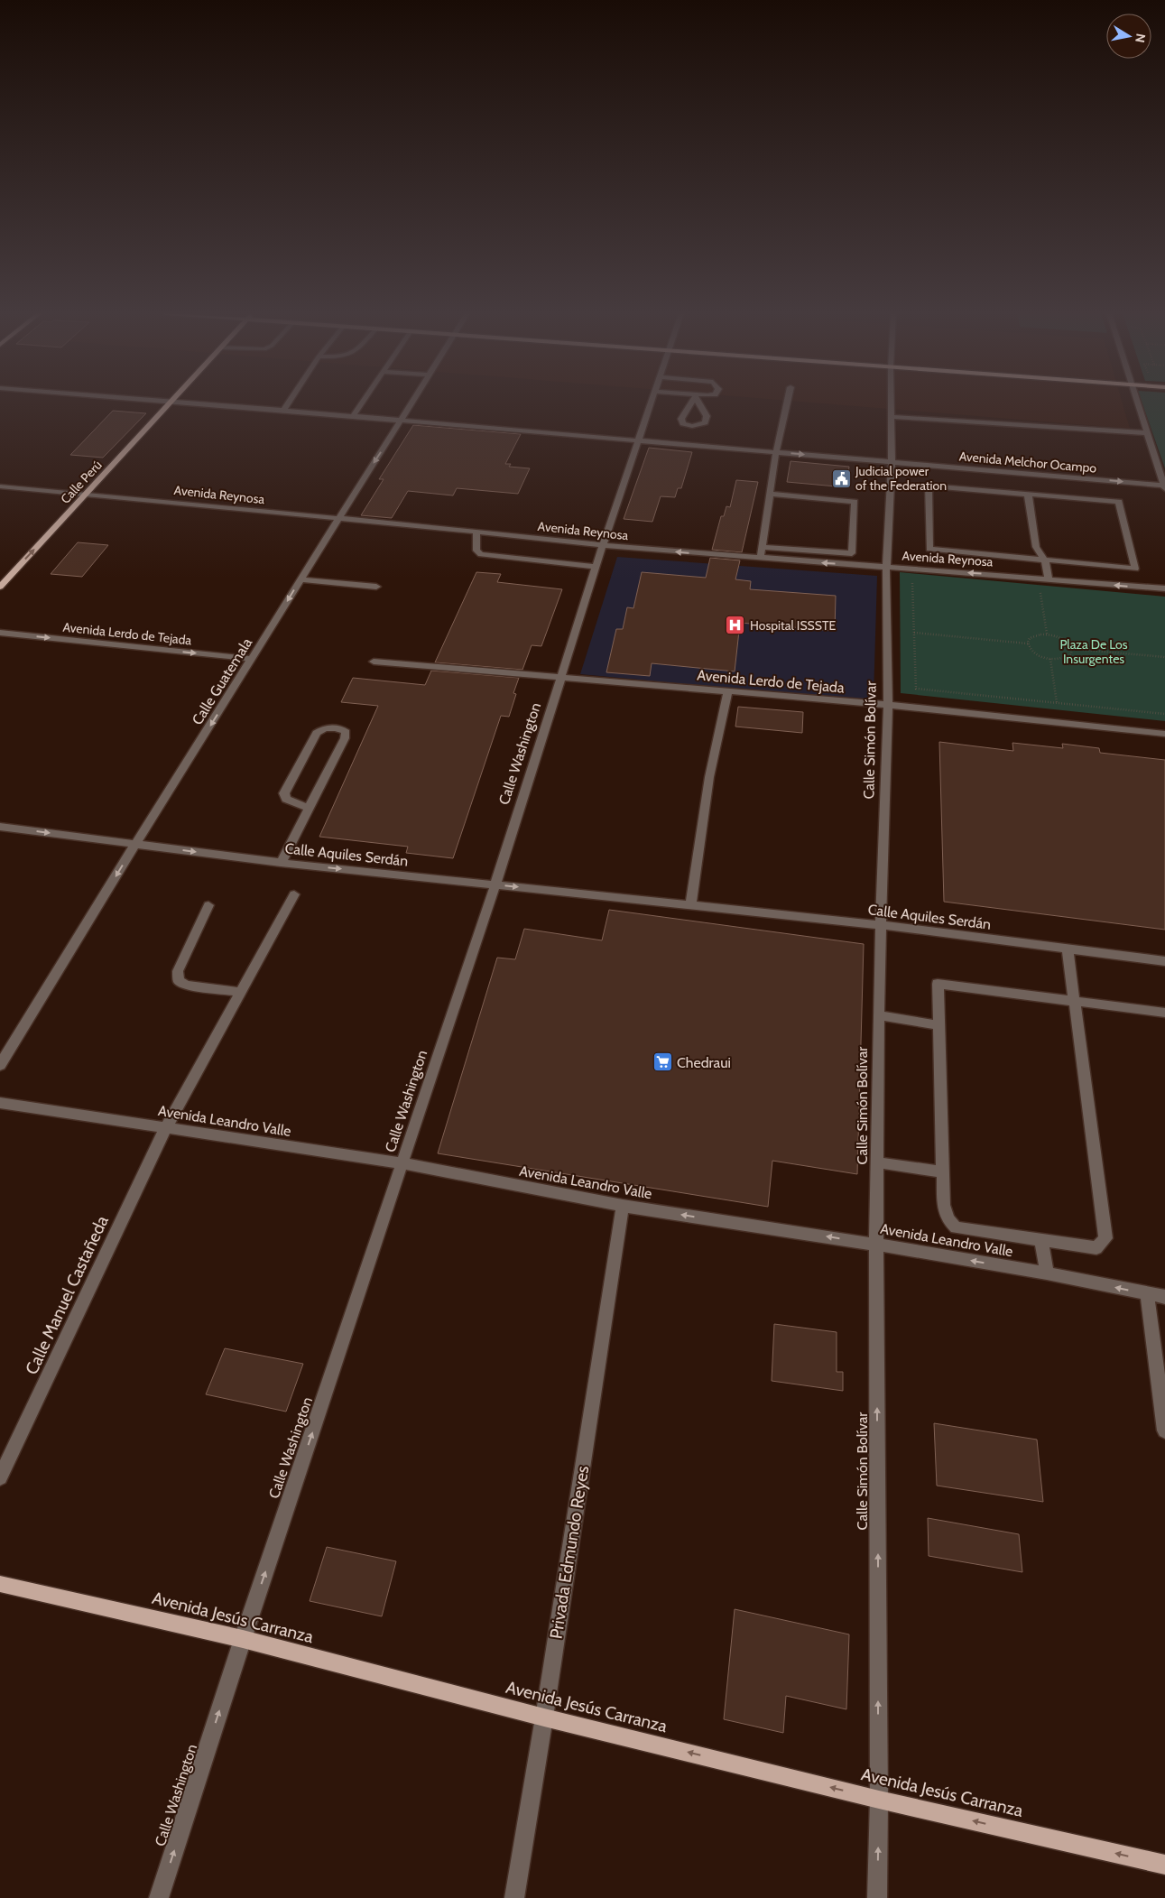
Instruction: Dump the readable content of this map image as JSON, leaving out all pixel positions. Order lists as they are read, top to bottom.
{
  "streets": {
    "main road": ["Calle Perú", "Avenida Jesús Carranza"],
    "street": [
      "Avenida Melchor Ocampo",
      "Avenida Reynosa",
      "Avenida Lerdo de Tejada",
      "Calle Guatemala",
      "Calle Simón Bolívar",
      "Calle Washington",
      "Calle Aquiles Serdán",
      "Avenida Leandro Valle",
      "Calle Manuel Castañeda",
      "Privada Edmundo Reyes"
    ]
  },
  "crossings": [
    ["Avenida Melchor Ocampo", "Calle Guatemala"],
    ["Avenida Melchor Ocampo", "Calle Simón Bolívar"],
    ["Avenida Melchor Ocampo", "Calle Washington"],
    ["Calle Perú", "Avenida Reynosa"],
    ["Avenida Reynosa", "Calle Guatemala"],
    ["Avenida Reynosa", "Calle Simón Bolívar"],
    ["Avenida Reynosa", "Calle Washington"],
    ["Avenida Lerdo de Tejada", "Calle Guatemala"],
    ["Avenida Lerdo de Tejada", "Calle Simón Bolívar"],
    ["Avenida Lerdo de Tejada", "Calle Washington"],
    ["Calle Guatemala", "Calle Aquiles Serdán"],
    ["Calle Simón Bolívar", "Calle Aquiles Serdán"],
    ["Calle Simón Bolívar", "Avenida Leandro Valle"],
    ["Calle Simón Bolívar", "Avenida Jesús Carranza"],
    ["Calle Washington", "Calle Aquiles Serdán"],
    ["Calle Washington", "Avenida Leandro Valle"],
    ["Calle Washington", "Avenida Jesús Carranza"],
    ["Avenida Leandro Valle", "Calle Manuel Castañeda"],
    ["Avenida Leandro Valle", "Privada Edmundo Reyes"],
    ["Privada Edmundo Reyes", "Avenida Jesús Carranza"]
  ],
  "one_way": [
    "Calle Perú",
    "Avenida Reynosa",
    "Calle Guatemala",
    "Calle Simón Bolívar",
    "Calle Washington",
    "Calle Aquiles Serdán",
    "Avenida Leandro Valle",
    "Avenida Jesús Carranza"
  ],
  "parks": ["Plaza De Los Insurgentes"],
  "places": {
    "public building": ["Judicial power of the Federation"],
    "hospital": ["Hospital ISSSTE"],
    "supermarket": ["Chedraui"]
  },
  "north": "right"
}
